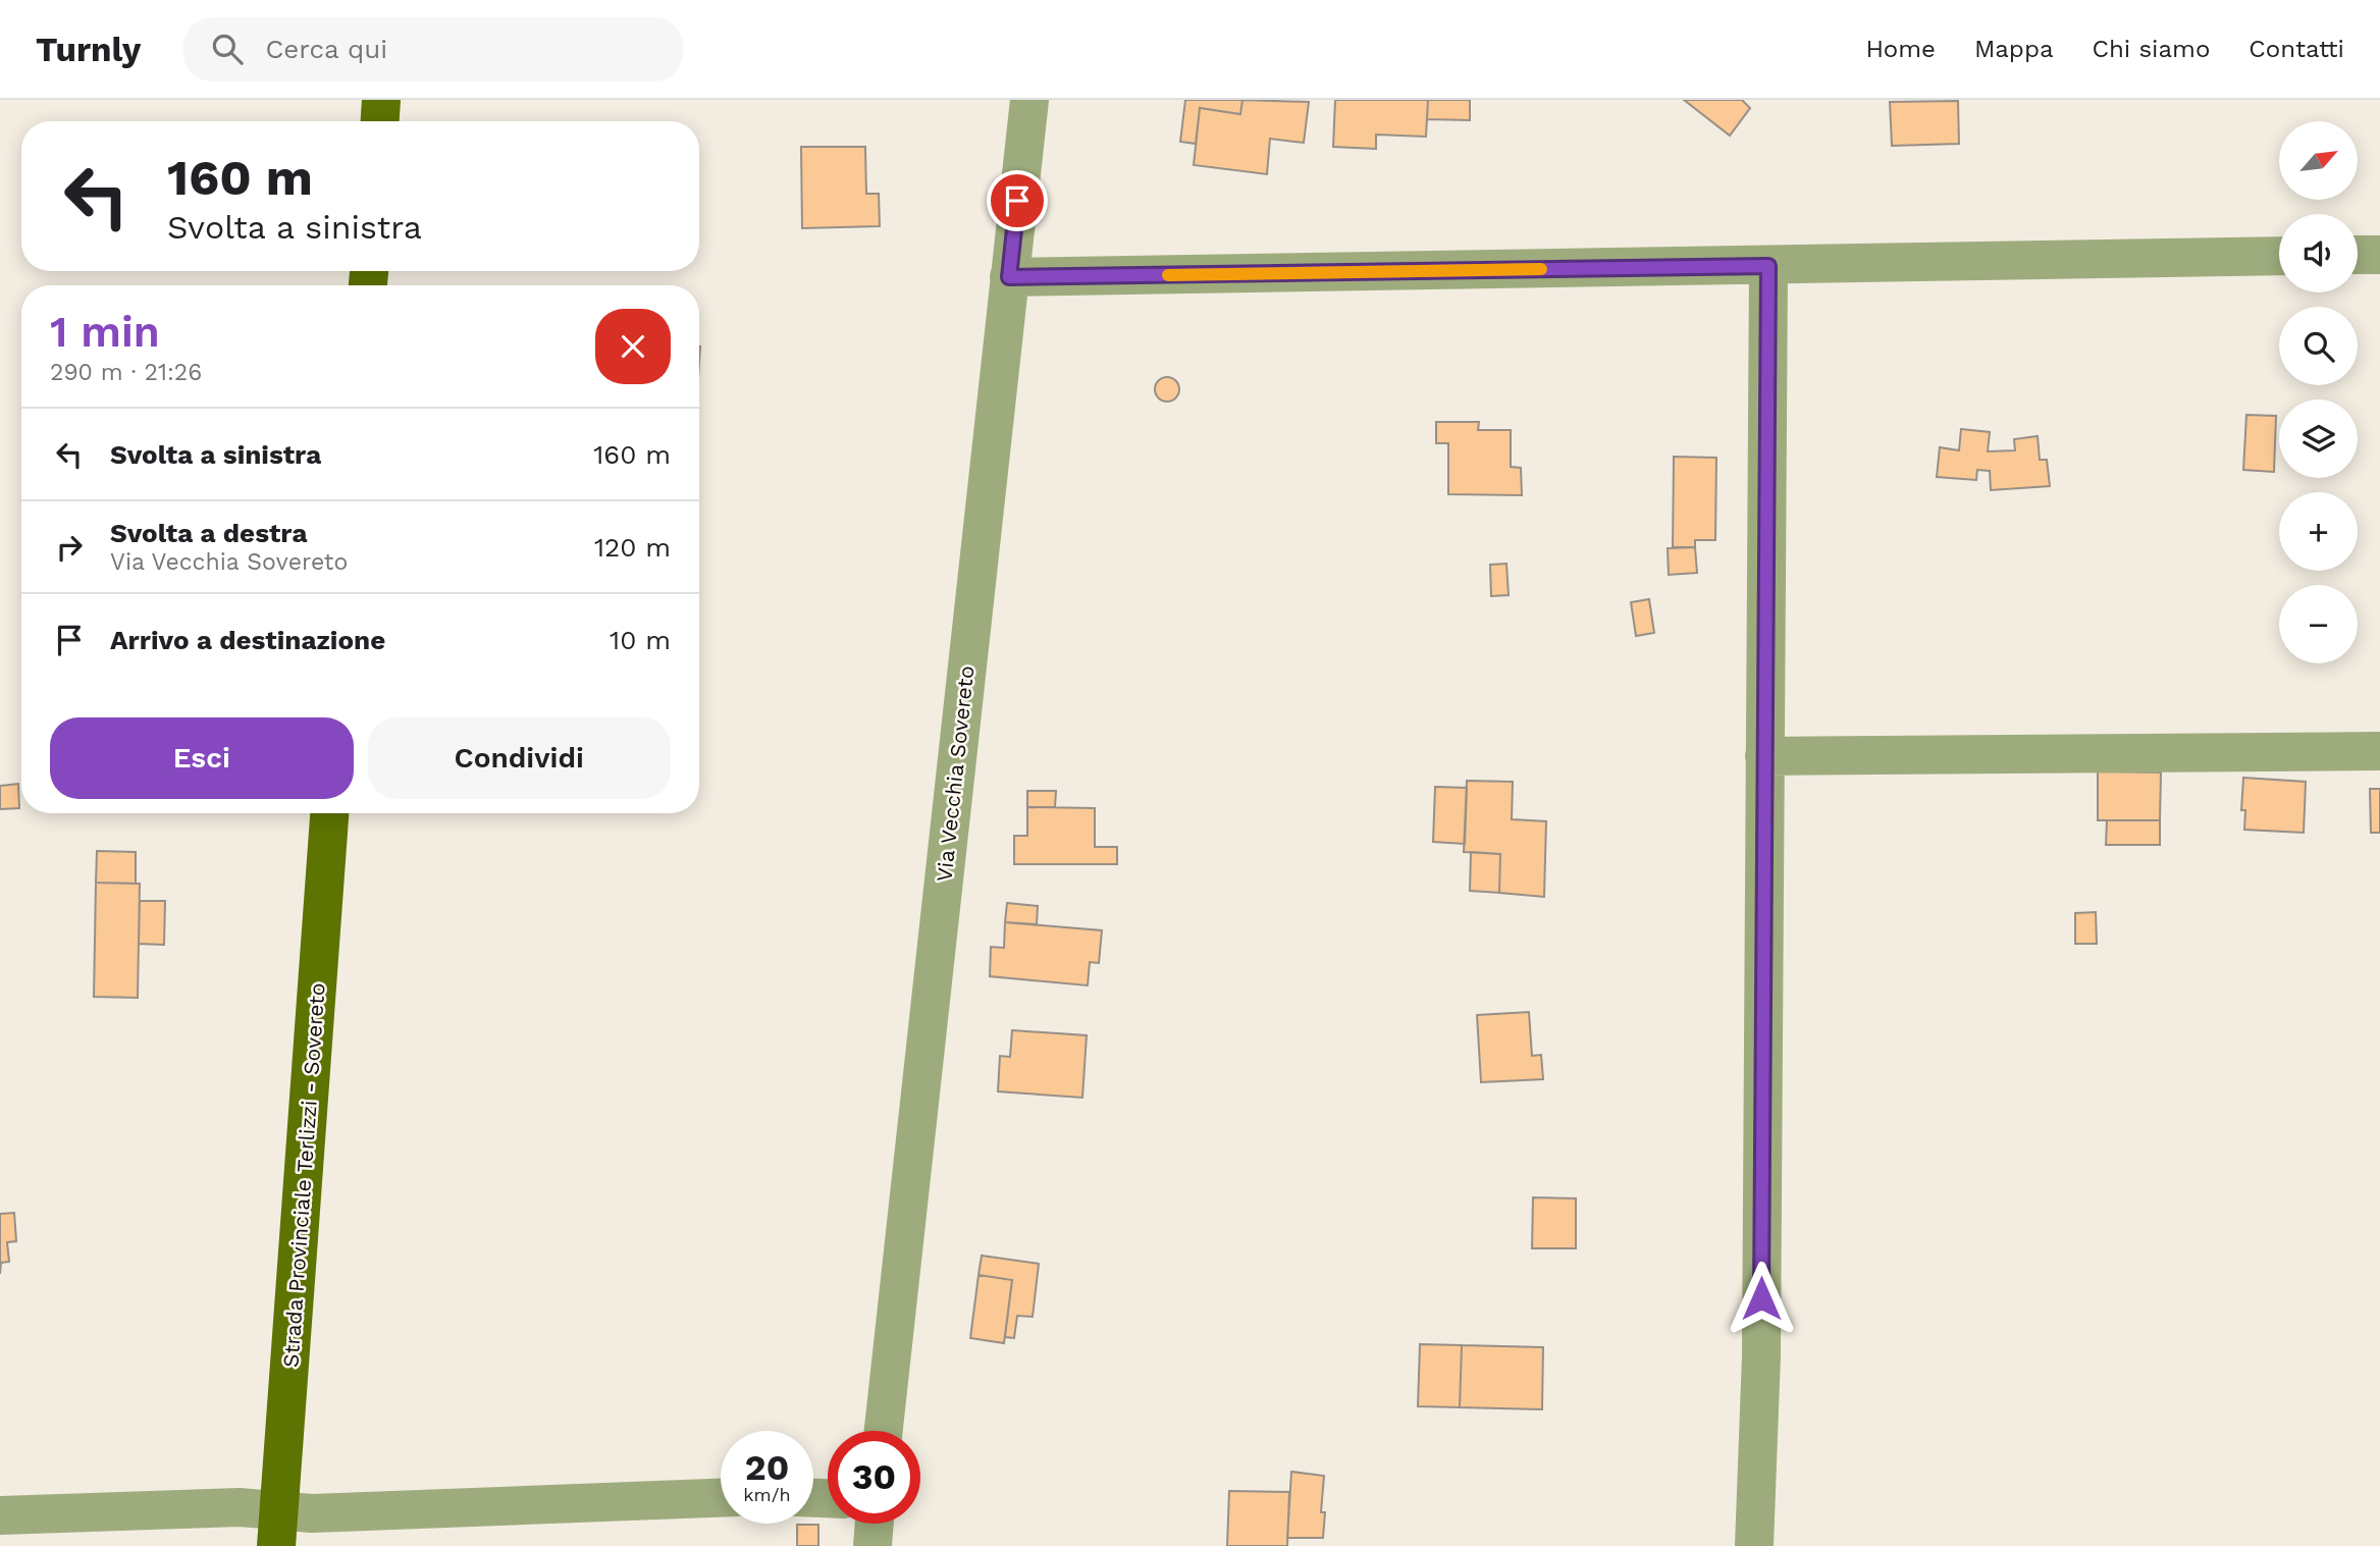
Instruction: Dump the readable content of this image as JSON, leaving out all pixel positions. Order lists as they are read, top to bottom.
{
  "streets": {
    "main road": ["Strada Provinciale Terlizzi - Sovereto"],
    "street": ["Via Vecchia Sovereto"]
  },
  "north": "top right",
  "page": {
    "header": "Turnly",
    "search": "Cerca qui",
    "nav": [
      "Home",
      "Mappa",
      "Chi siamo",
      "Contatti"
    ],
    "map_buttons": ["+", "−"],
    "turn": ["160 m", "Svolta a sinistra"],
    "heading": ["1 min", "290 m · 21:26"],
    "list": [
      {
        "name": "Svolta a sinistra",
        "value": "160 m"
      },
      {
        "name": "Svolta a destra",
        "note": "Via Vecchia Sovereto",
        "value": "120 m"
      },
      {
        "name": "Arrivo a destinazione",
        "value": "10 m"
      }
    ],
    "buttons": ["Esci", "Condividi"],
    "speed": "20 km/h",
    "limit": "30"
  }
}
